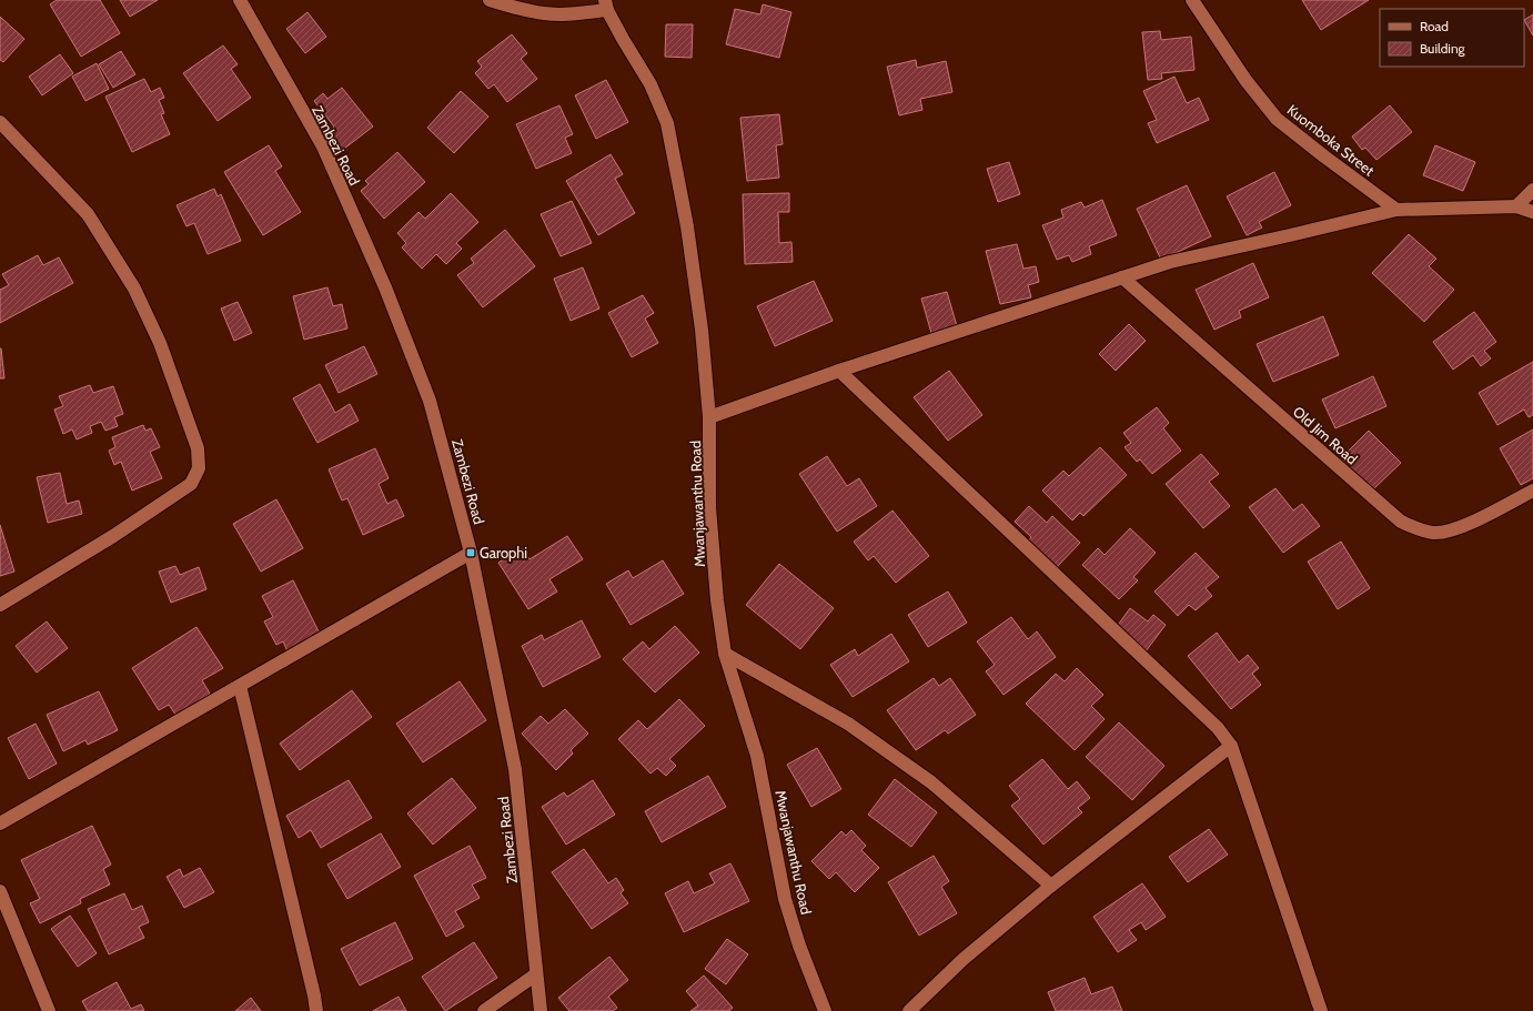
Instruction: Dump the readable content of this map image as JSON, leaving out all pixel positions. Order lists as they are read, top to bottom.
{
  "streets": {
    "street": [
      "Kuomboka Street",
      "Zambezi Road",
      "Old Jim Road",
      "Mwanjawanthu Road"
    ]
  },
  "places": {
    "transit": ["Garophi"]
  },
  "legend": ["Road", "Building"]
}
